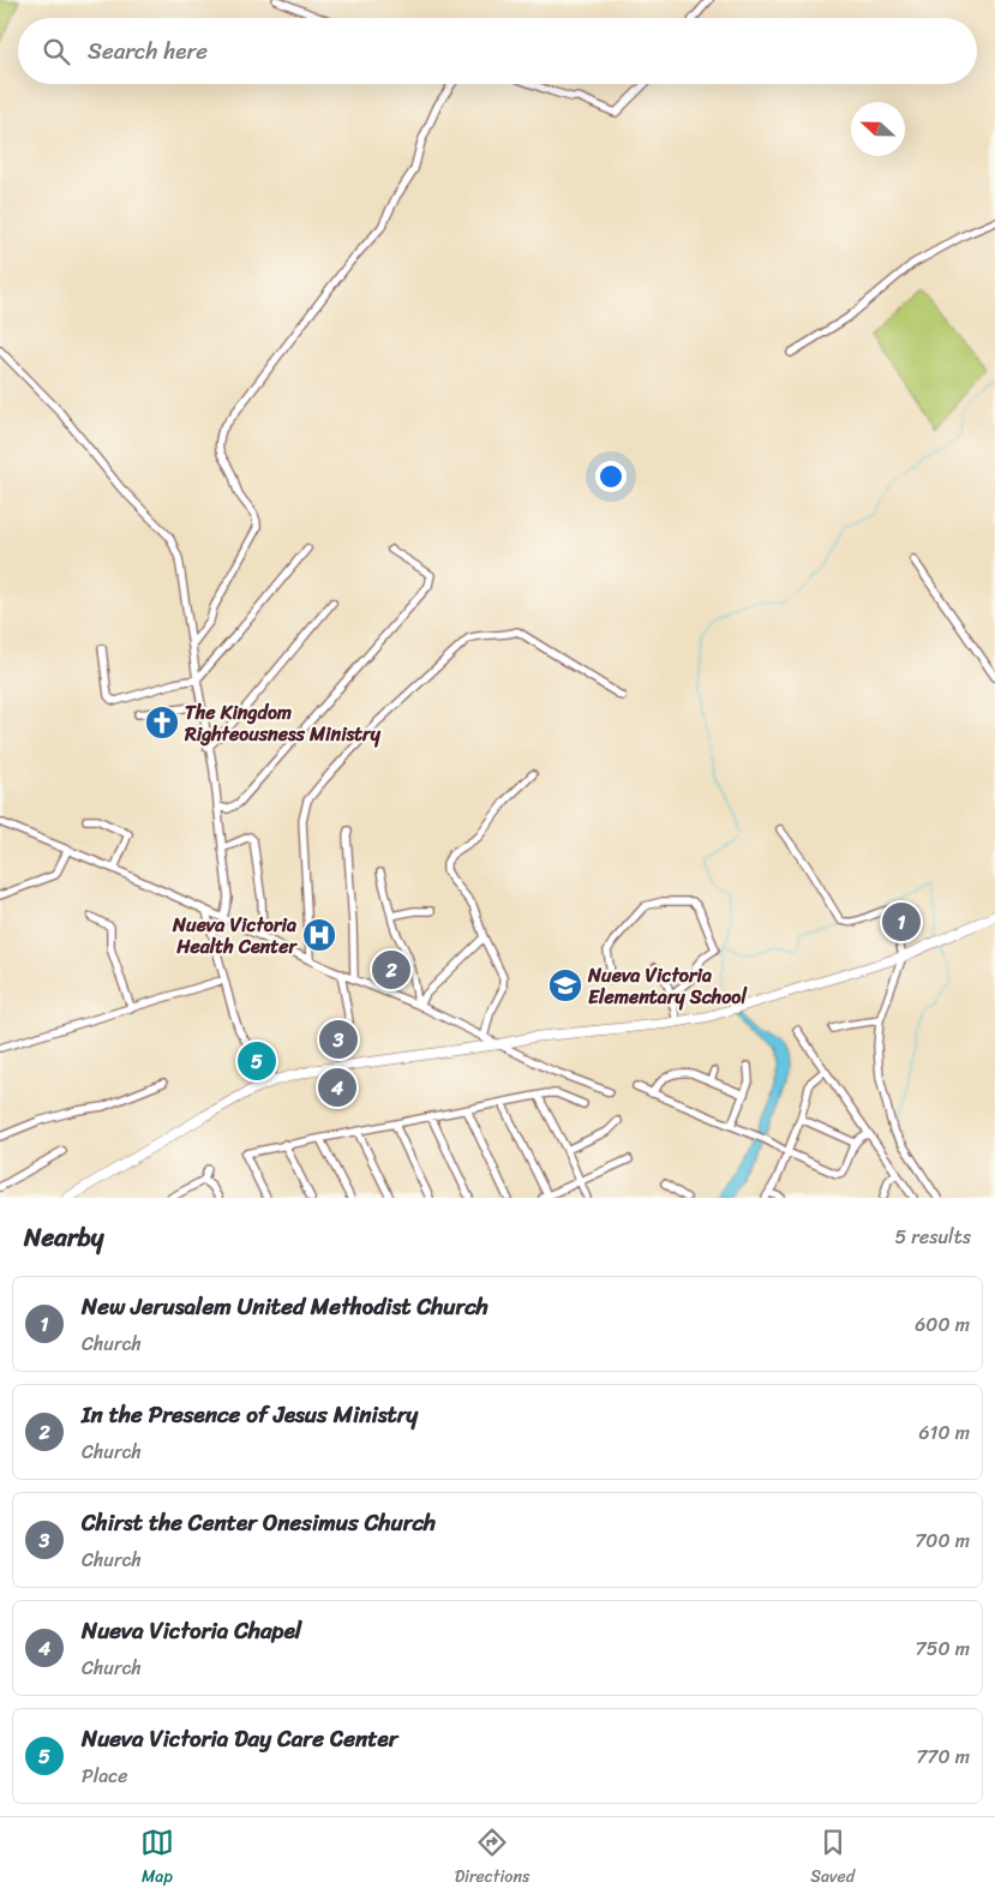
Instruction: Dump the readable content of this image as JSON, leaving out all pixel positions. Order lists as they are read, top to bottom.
{
  "places": {
    "church": ["The Kingdom Righteousness Ministry"],
    "hospital": ["Nueva Victoria Health Center"],
    "school or university": ["Nueva Victoria Elementary School"]
  },
  "north": "left",
  "page": {
    "search": "Search here",
    "pins": [
      "1",
      "2",
      "3",
      "5",
      "4"
    ],
    "heading": ["Nearby", "5 results"],
    "list": [
      {
        "mark": "1",
        "name": "New Jerusalem United Methodist Church",
        "note": "Church",
        "value": "600 m"
      },
      {
        "mark": "2",
        "name": "In the Presence of Jesus Ministry",
        "note": "Church",
        "value": "610 m"
      },
      {
        "mark": "3",
        "name": "Chirst the Center Onesimus Church",
        "note": "Church",
        "value": "700 m"
      },
      {
        "mark": "4",
        "name": "Nueva Victoria Chapel",
        "note": "Church",
        "value": "750 m"
      },
      {
        "mark": "5",
        "name": "Nueva Victoria Day Care Center",
        "note": "Place",
        "value": "770 m"
      }
    ],
    "nav": ["Map", "Directions", "Saved"]
  }
}
